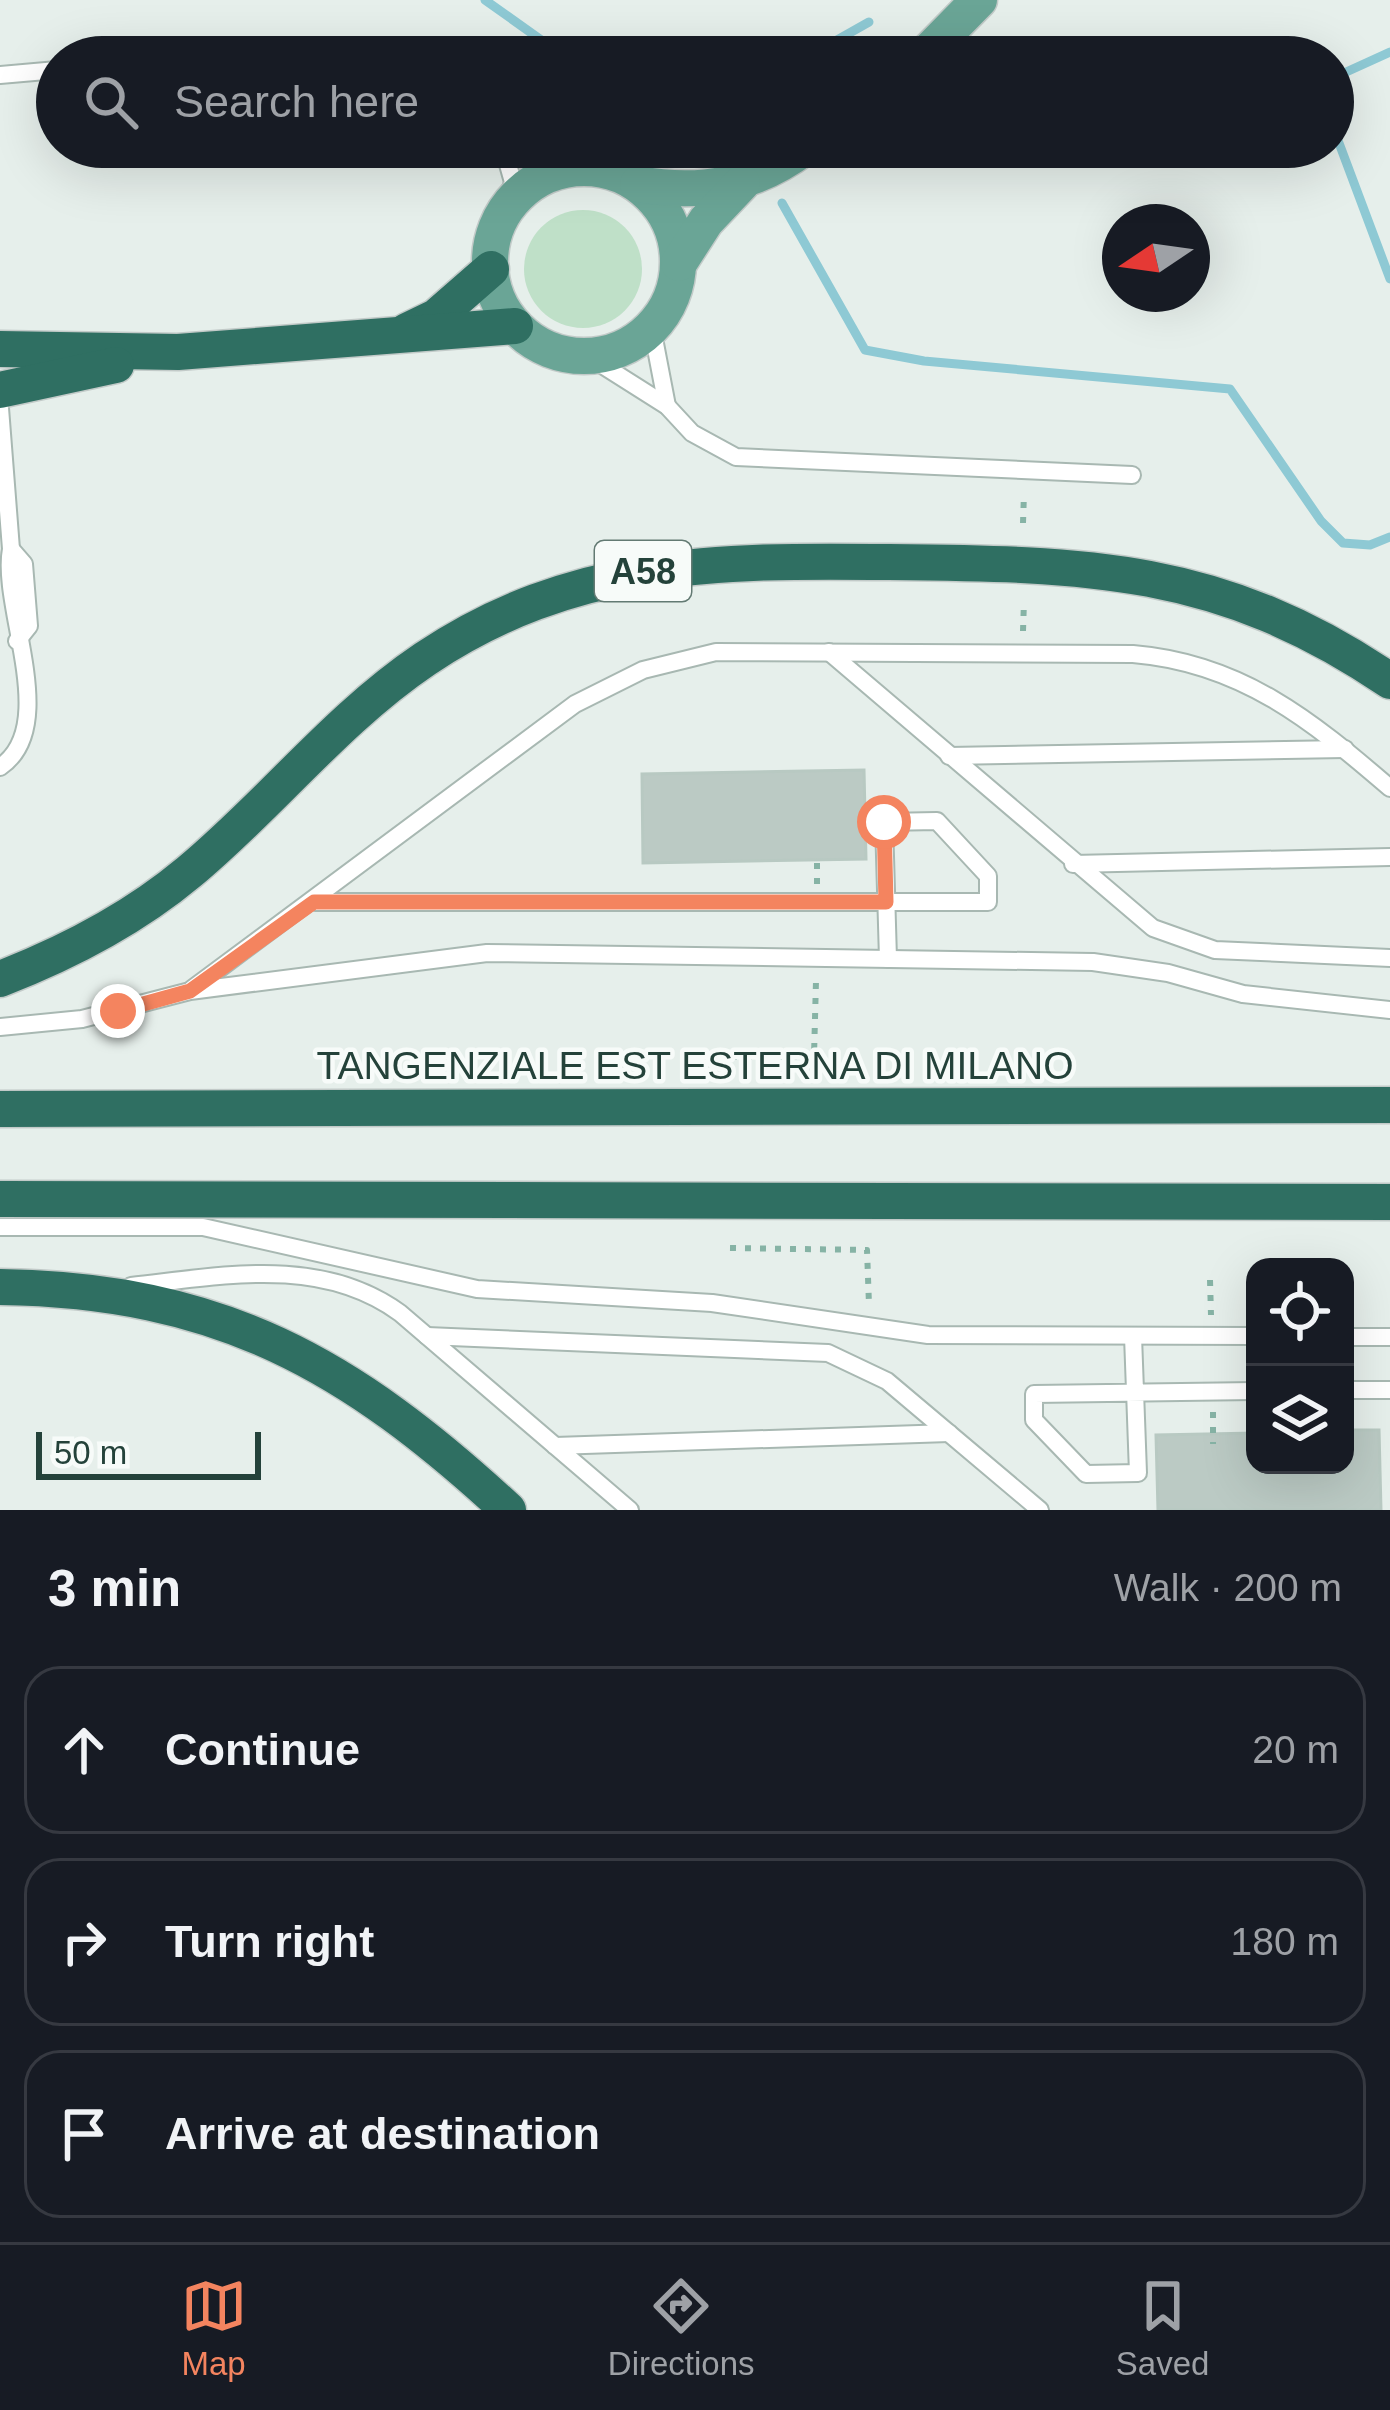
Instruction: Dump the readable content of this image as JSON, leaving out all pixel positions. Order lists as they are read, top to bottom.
{
  "streets": {
    "highway": ["A58", "TANGENZIALE EST ESTERNA DI MILANO"]
  },
  "scale_bar": "50 m",
  "north": "left",
  "page": {
    "search": "Search here",
    "scale": "50 m",
    "heading": ["3 min", "Walk · 200 m"],
    "list": [
      ["Continue", "20 m"],
      ["Turn right", "180 m"],
      "Arrive at destination"
    ],
    "nav": ["Map", "Directions", "Saved"]
  }
}
